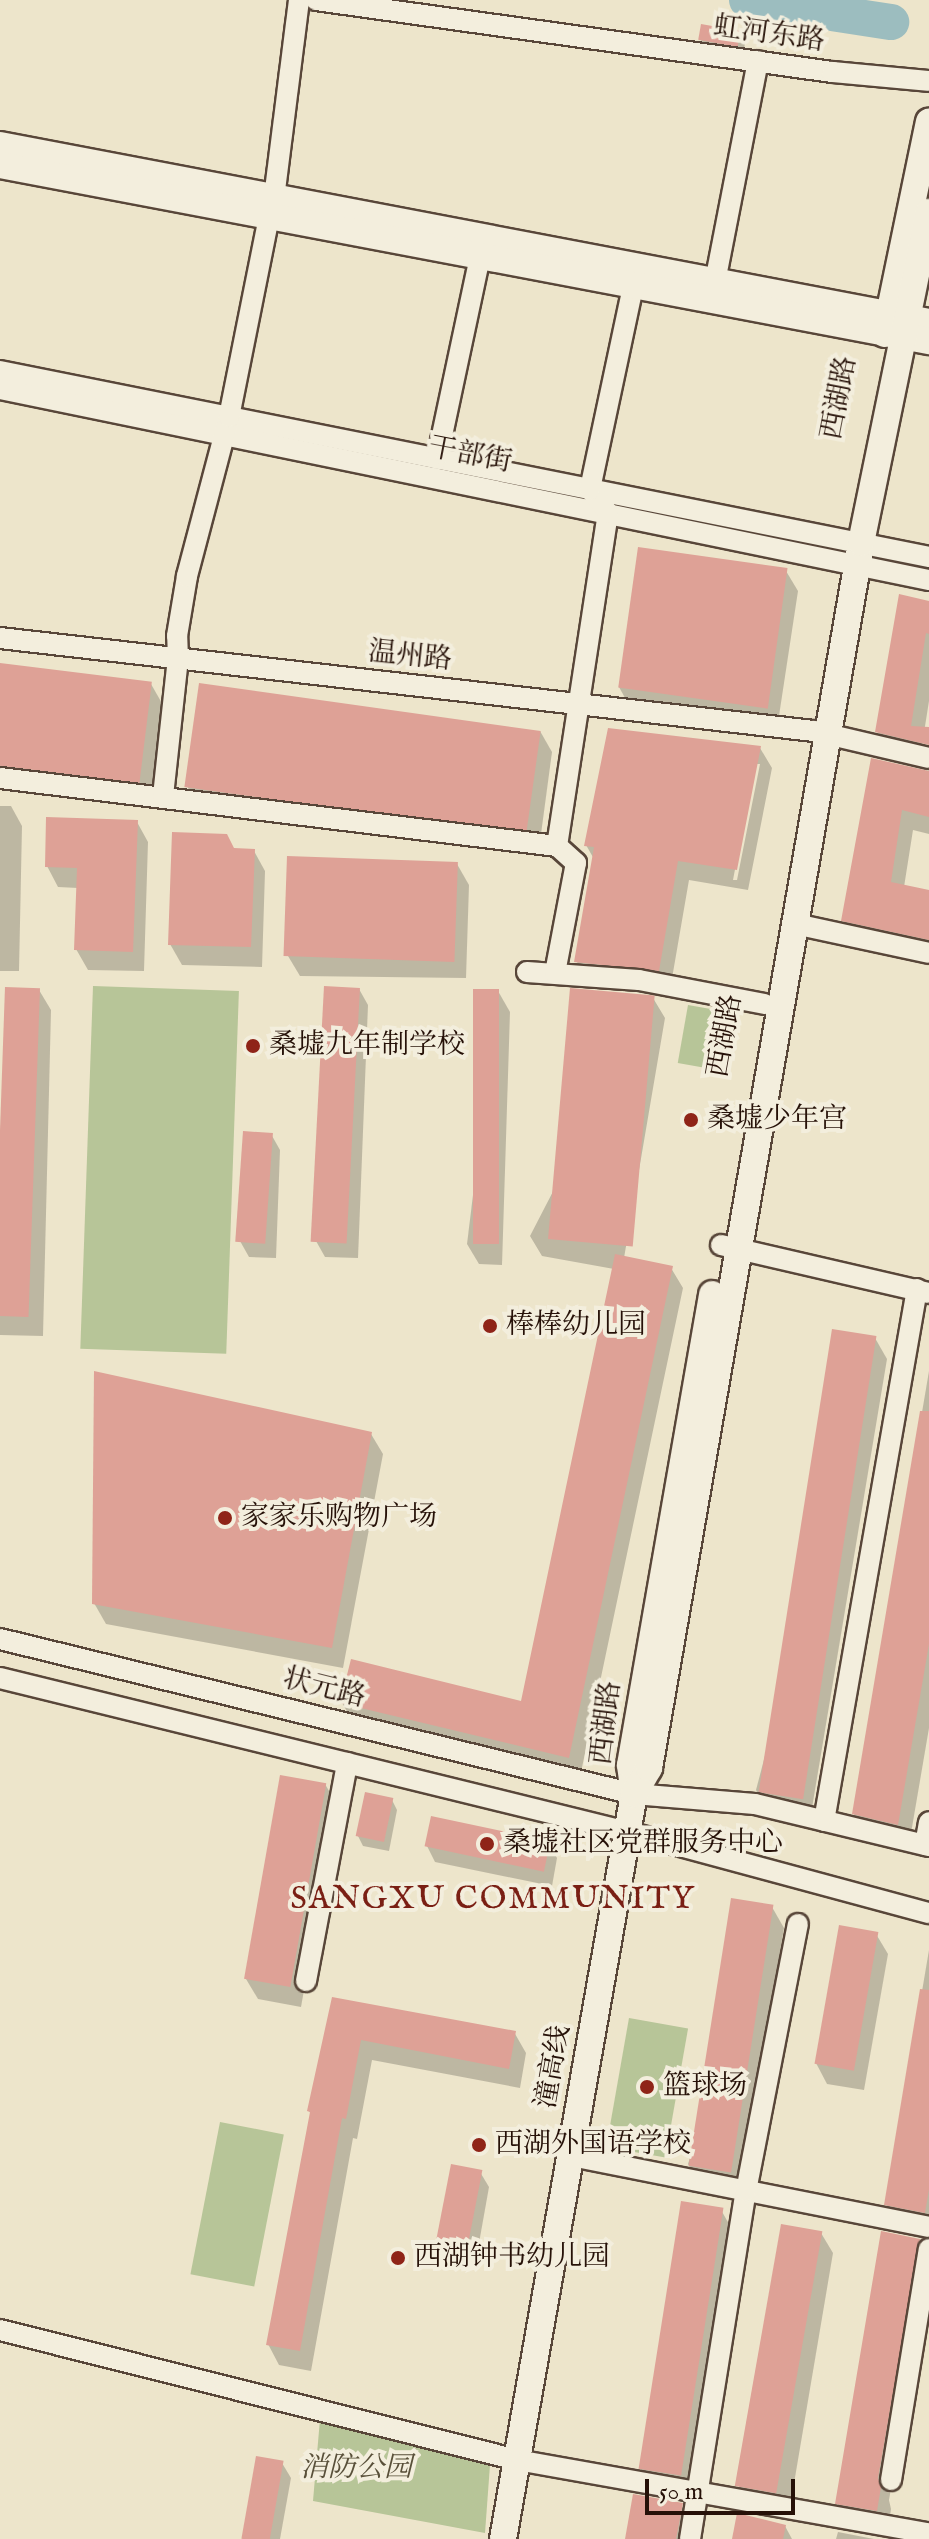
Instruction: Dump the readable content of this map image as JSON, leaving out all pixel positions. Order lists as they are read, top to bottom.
{
  "streets": {
    "main road": ["西湖路", "潼高线"],
    "street": [
      "虹河东路",
      "干部街",
      "温州路",
      "状元路"
    ]
  },
  "crossings": [
    ["西湖路", "干部街"],
    ["西湖路", "温州路"],
    ["西湖路", "状元路"],
    ["西湖路", "潼高线"],
    ["状元路", "潼高线"]
  ],
  "districts": ["SANGXU COMMUNITY"],
  "parks": ["消防公园"],
  "places": [
    "桑墟九年制学校",
    "桑墟少年宫",
    "棒棒幼儿园",
    "家家乐购物广场",
    "桑墟社区党群服务中心",
    "篮球场",
    "西湖外国语学校",
    "西湖钟书幼儿园"
  ],
  "scale_bar": "50 m"
}
